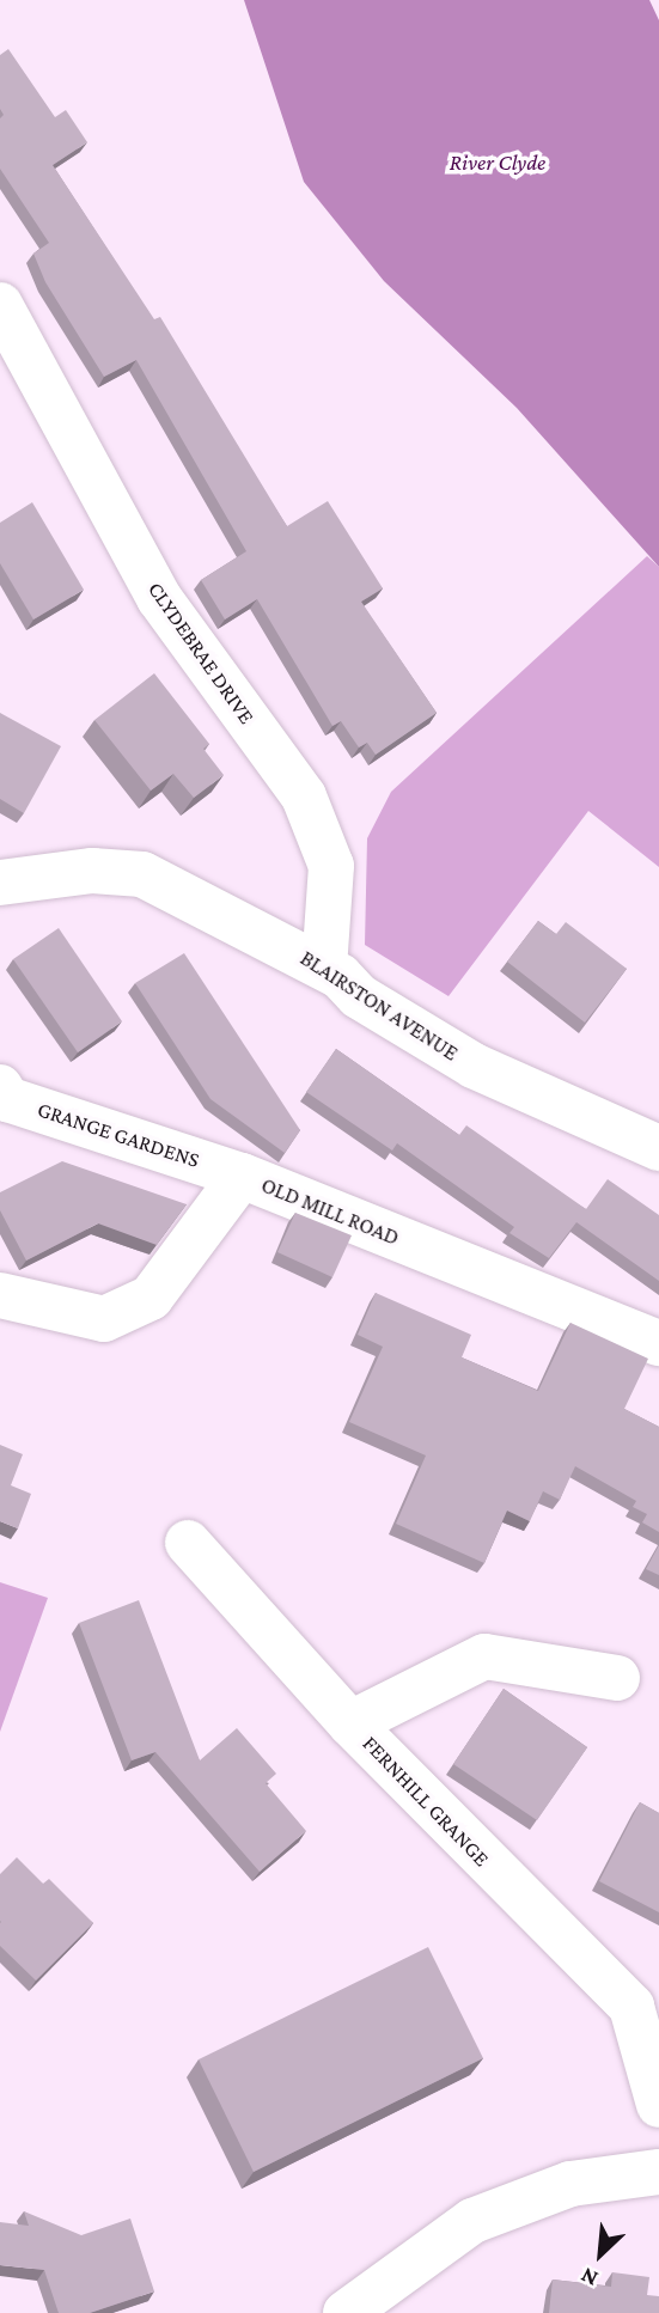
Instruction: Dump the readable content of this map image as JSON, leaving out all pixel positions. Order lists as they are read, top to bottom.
{
  "streets": {
    "street": [
      "CLYDEBRAE DRIVE",
      "BLAIRSTON AVENUE",
      "GRANGE GARDENS",
      "OLD MILL ROAD",
      "FERNHILL GRANGE"
    ]
  },
  "crossings": [
    ["CLYDEBRAE DRIVE", "BLAIRSTON AVENUE"],
    ["GRANGE GARDENS", "OLD MILL ROAD"]
  ],
  "water": ["River Clyde"],
  "north": "bottom left"
}
